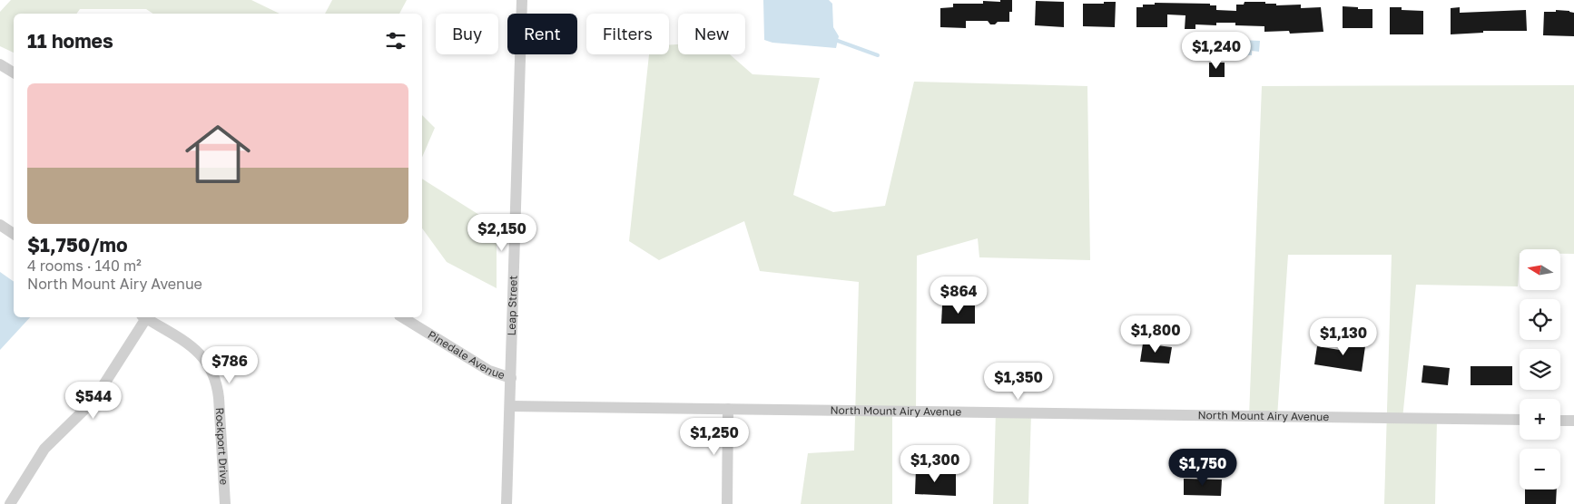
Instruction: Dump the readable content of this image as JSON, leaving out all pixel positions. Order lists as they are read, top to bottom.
{
  "streets": {
    "street": [
      "Leap Street",
      "Pinedale Avenue",
      "North Mount Airy Avenue",
      "Rockport Drive"
    ]
  },
  "crossings": [
    ["Leap Street", "Pinedale Avenue"],
    ["Leap Street", "North Mount Airy Avenue"]
  ],
  "north": "left",
  "page": {
    "chip": [
      "Buy",
      "Rent",
      "Filters",
      "New"
    ],
    "heading": "11 homes",
    "price": [
      "$1,240",
      "$2,150",
      "$864",
      "$1,800",
      "$1,130",
      "$786",
      "$1,350",
      "$544",
      "$1,250",
      "$1,300",
      "$1,750"
    ],
    "list": [
      {
        "name": "$1,750/mo",
        "note": "4 rooms · 140 m² · North Mount Airy Avenue"
      }
    ],
    "map_buttons": ["+", "−"]
  }
}
